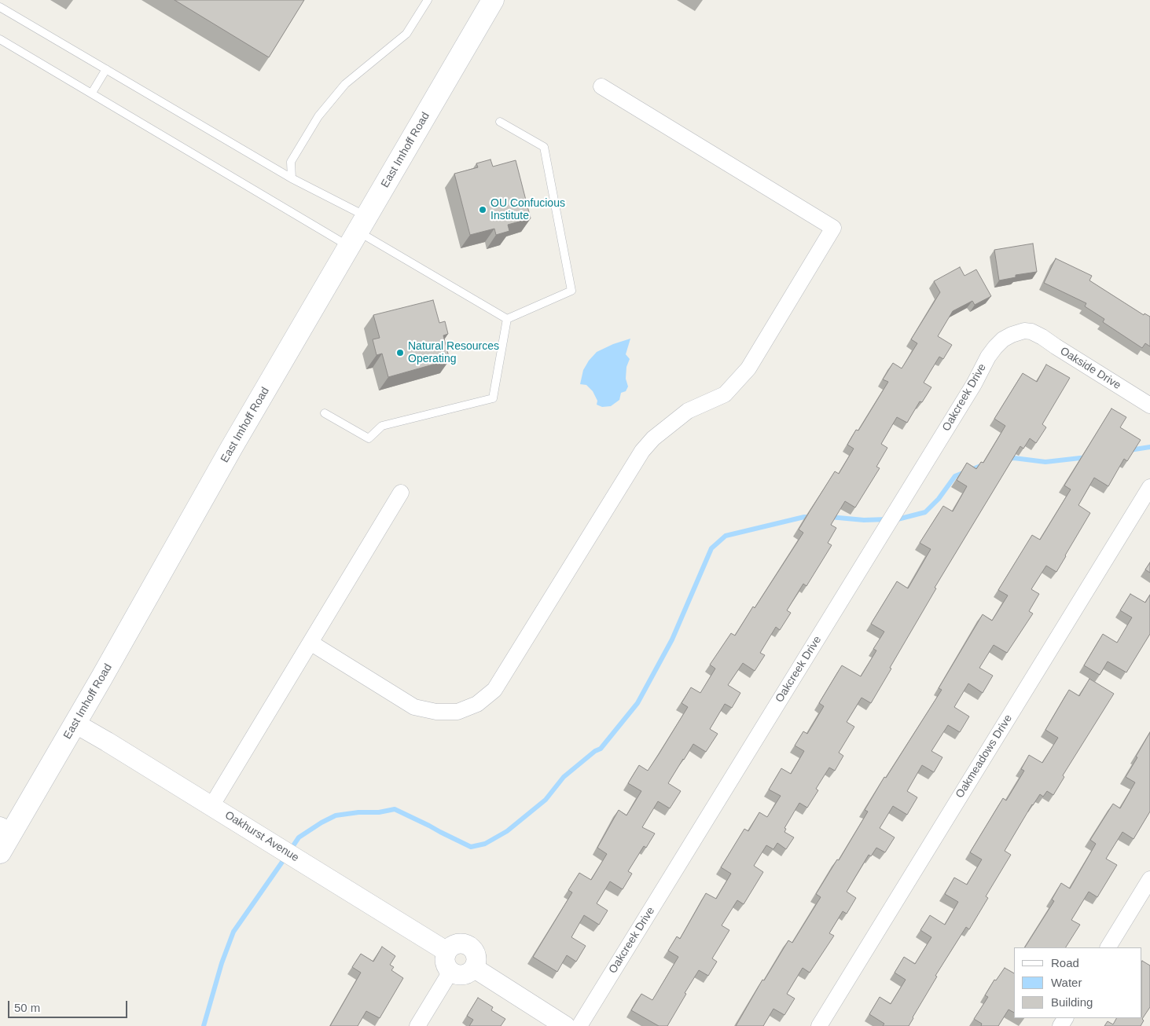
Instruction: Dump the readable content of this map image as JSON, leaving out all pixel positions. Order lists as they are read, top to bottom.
{
  "streets": {
    "main road": ["East Imhoff Road"],
    "street": [
      "Oakside Drive",
      "Oakcreek Drive",
      "Oakmeadows Drive",
      "Oakhurst Avenue"
    ]
  },
  "crossings": [
    ["East Imhoff Road", "Oakhurst Avenue"],
    ["Oakside Drive", "Oakcreek Drive"]
  ],
  "places": ["OU Confucious Institute", "Natural Resources Operating"],
  "legend": ["Road", "Water", "Building"],
  "scale_bar": "50 m"
}
